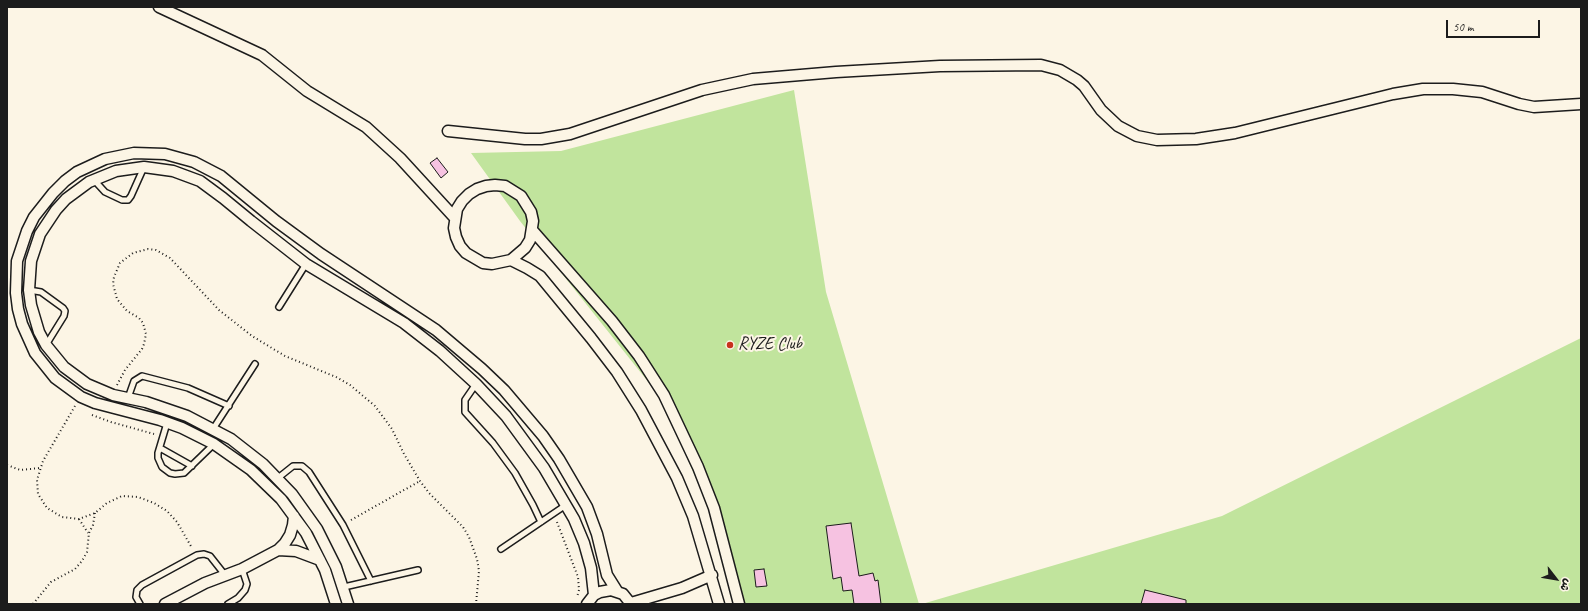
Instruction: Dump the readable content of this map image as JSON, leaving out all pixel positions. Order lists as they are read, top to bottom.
{
  "places": ["RYZE Club"],
  "scale_bar": "50 m",
  "north": "bottom right"
}
